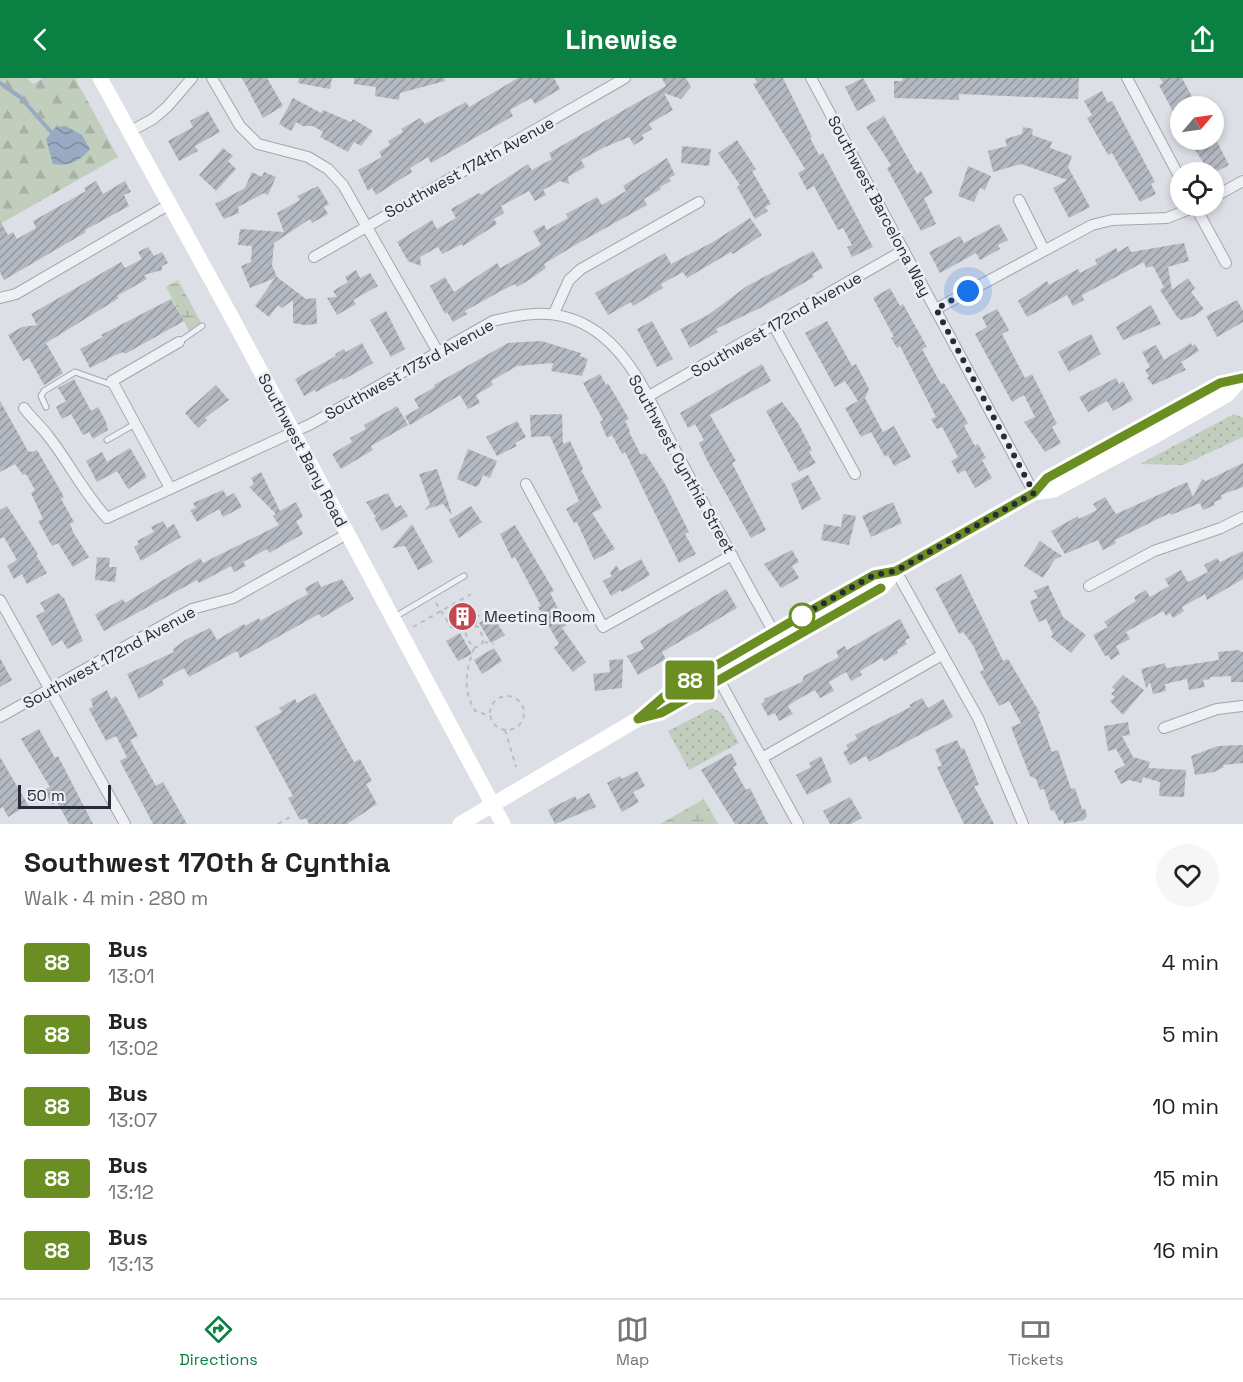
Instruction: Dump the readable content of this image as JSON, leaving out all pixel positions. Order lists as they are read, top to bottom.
{
  "streets": {
    "main road": ["Southwest Bany Road"],
    "street": [
      "Southwest 174th Avenue",
      "Southwest Barcelona Way",
      "Southwest 172nd Avenue",
      "Southwest 173rd Avenue",
      "Southwest Cynthia Street"
    ]
  },
  "crossings": [
    ["Southwest Barcelona Way", "Southwest 172nd Avenue"],
    ["Southwest 172nd Avenue", "Southwest Bany Road"],
    ["Southwest 172nd Avenue", "Southwest Cynthia Street"],
    ["Southwest 173rd Avenue", "Southwest Bany Road"],
    ["Southwest 173rd Avenue", "Southwest Cynthia Street"]
  ],
  "places": {
    "building": ["Meeting Room"]
  },
  "lines": ["bus line 88"],
  "scale_bar": "50 m",
  "north": "top right",
  "page": {
    "header": "Linewise",
    "on_map": "88",
    "scale": "50 m",
    "heading": ["Southwest 170th & Cynthia", "Walk · 4 min · 280 m"],
    "list": [
      {
        "mark": "88",
        "name": "Bus",
        "note": "13:01",
        "value": "4 min"
      },
      {
        "mark": "88",
        "name": "Bus",
        "note": "13:02",
        "value": "5 min"
      },
      {
        "mark": "88",
        "name": "Bus",
        "note": "13:07",
        "value": "10 min"
      },
      {
        "mark": "88",
        "name": "Bus",
        "note": "13:12",
        "value": "15 min"
      },
      {
        "mark": "88",
        "name": "Bus",
        "note": "13:13",
        "value": "16 min"
      }
    ],
    "tabs": ["Directions", "Map", "Tickets"]
  }
}
